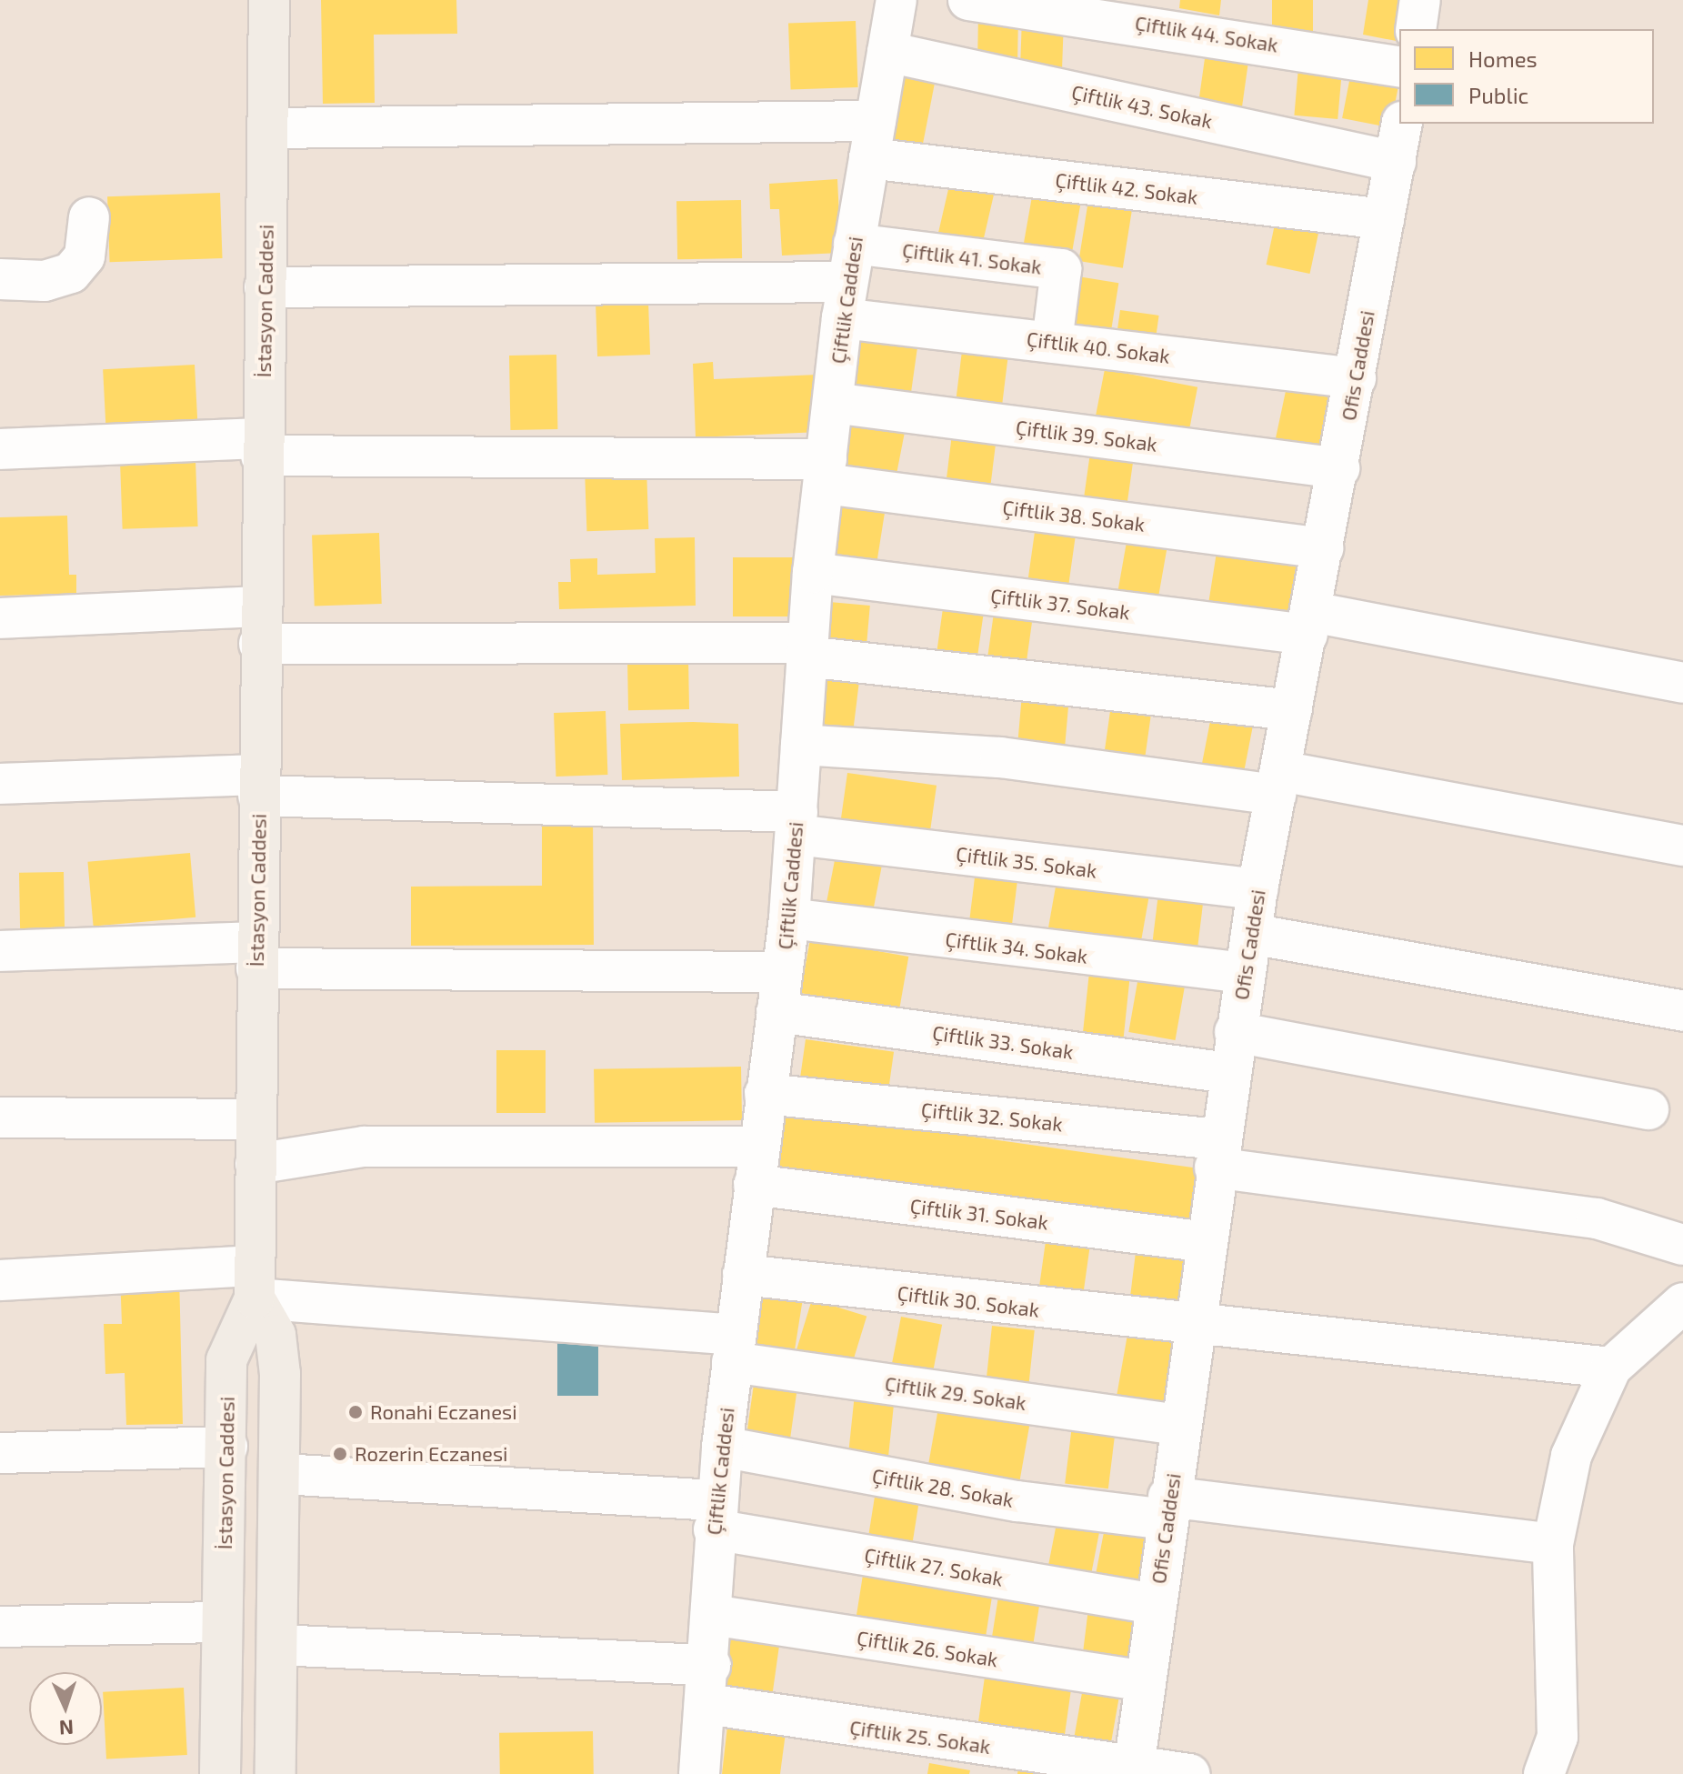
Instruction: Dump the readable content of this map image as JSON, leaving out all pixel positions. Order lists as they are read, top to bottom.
{
  "streets": {
    "main road": ["İstasyon Caddesi"],
    "street": [
      "Çiftlik 44. Sokak",
      "Çiftlik 43. Sokak",
      "Çiftlik 42. Sokak",
      "Çiftlik 41. Sokak",
      "Çiftlik Caddesi",
      "Çiftlik 40. Sokak",
      "Ofis Caddesi",
      "Çiftlik 39. Sokak",
      "Çiftlik 38. Sokak",
      "Çiftlik 37. Sokak",
      "Çiftlik 35. Sokak",
      "Çiftlik 34. Sokak",
      "Çiftlik 33. Sokak",
      "Çiftlik 32. Sokak",
      "Çiftlik 31. Sokak",
      "Çiftlik 30. Sokak",
      "Çiftlik 29. Sokak",
      "Çiftlik 28. Sokak",
      "Çiftlik 27. Sokak",
      "Çiftlik 26. Sokak",
      "Çiftlik 25. Sokak"
    ]
  },
  "crossings": [
    ["Çiftlik 43. Sokak", "Çiftlik Caddesi"],
    ["Çiftlik 43. Sokak", "Ofis Caddesi"],
    ["Çiftlik 42. Sokak", "Çiftlik Caddesi"],
    ["Çiftlik 42. Sokak", "İstasyon Caddesi"],
    ["Çiftlik 42. Sokak", "Ofis Caddesi"],
    ["Çiftlik 41. Sokak", "Çiftlik Caddesi"],
    ["Çiftlik 41. Sokak", "Çiftlik 40. Sokak"],
    ["Çiftlik Caddesi", "Çiftlik 40. Sokak"],
    ["Çiftlik Caddesi", "Çiftlik 39. Sokak"],
    ["Çiftlik Caddesi", "Çiftlik 38. Sokak"],
    ["Çiftlik Caddesi", "Çiftlik 37. Sokak"],
    ["Çiftlik Caddesi", "Çiftlik 35. Sokak"],
    ["Çiftlik Caddesi", "Çiftlik 34. Sokak"],
    ["Çiftlik Caddesi", "Çiftlik 33. Sokak"],
    ["Çiftlik Caddesi", "Çiftlik 32. Sokak"],
    ["Çiftlik Caddesi", "Çiftlik 31. Sokak"],
    ["Çiftlik Caddesi", "Çiftlik 30. Sokak"],
    ["Çiftlik Caddesi", "Çiftlik 29. Sokak"],
    ["Çiftlik Caddesi", "Çiftlik 28. Sokak"],
    ["Çiftlik Caddesi", "Çiftlik 27. Sokak"],
    ["Çiftlik Caddesi", "Çiftlik 26. Sokak"],
    ["Çiftlik Caddesi", "Çiftlik 25. Sokak"],
    ["İstasyon Caddesi", "Çiftlik 38. Sokak"],
    ["İstasyon Caddesi", "Çiftlik 35. Sokak"],
    ["İstasyon Caddesi", "Çiftlik 31. Sokak"],
    ["İstasyon Caddesi", "Çiftlik 29. Sokak"],
    ["Çiftlik 40. Sokak", "Ofis Caddesi"],
    ["Ofis Caddesi", "Çiftlik 39. Sokak"],
    ["Ofis Caddesi", "Çiftlik 38. Sokak"],
    ["Ofis Caddesi", "Çiftlik 37. Sokak"],
    ["Ofis Caddesi", "Çiftlik 35. Sokak"],
    ["Ofis Caddesi", "Çiftlik 34. Sokak"],
    ["Ofis Caddesi", "Çiftlik 33. Sokak"],
    ["Ofis Caddesi", "Çiftlik 32. Sokak"],
    ["Ofis Caddesi", "Çiftlik 31. Sokak"],
    ["Ofis Caddesi", "Çiftlik 30. Sokak"],
    ["Ofis Caddesi", "Çiftlik 29. Sokak"],
    ["Ofis Caddesi", "Çiftlik 28. Sokak"],
    ["Ofis Caddesi", "Çiftlik 27. Sokak"],
    ["Ofis Caddesi", "Çiftlik 26. Sokak"],
    ["Ofis Caddesi", "Çiftlik 25. Sokak"]
  ],
  "places": ["Ronahi Eczanesi", "Rozerin Eczanesi"],
  "legend": ["Homes", "Public"],
  "north": "bottom"
}
